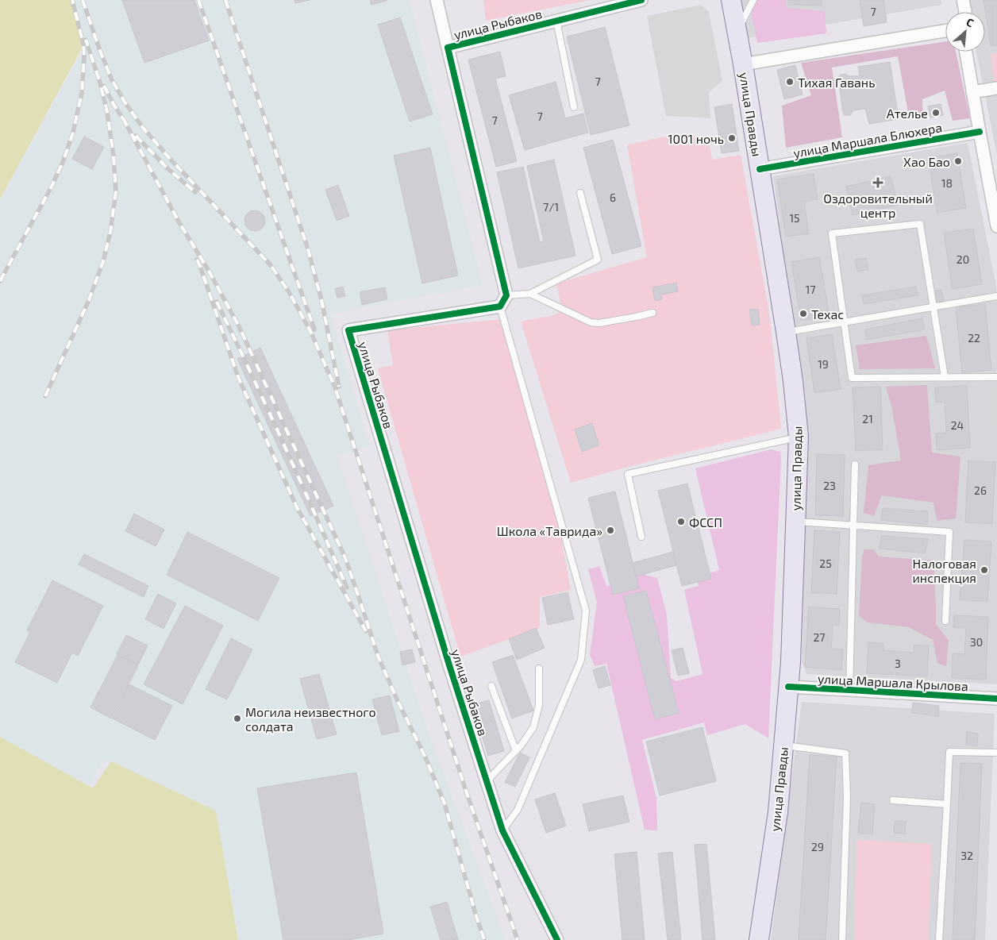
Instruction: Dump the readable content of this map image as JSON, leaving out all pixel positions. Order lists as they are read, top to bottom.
{
  "streets": {
    "main road": ["улица Правды"],
    "street": ["улица Рыбаков", "улица Маршала Блюхера", "улица Маршала Крылова"]
  },
  "crossings": [
    ["улица Правды", "улица Маршала Блюхера"],
    ["улица Правды", "улица Маршала Крылова"]
  ],
  "places": {
    "other": [
      "Тихая Гавань",
      "Ателье",
      "1001 ночь",
      "Хао Бао",
      "Техас",
      "ФССП",
      "Школа «Таврида»",
      "Налоговая инспекция",
      "Могила неизвестного солдата"
    ],
    "health": ["Оздоровительный центр"]
  },
  "house_numbers": [
    "7",
    "7",
    "7",
    "7",
    "18",
    "6",
    "7/1",
    "15",
    "20",
    "17",
    "22",
    "19",
    "21",
    "24",
    "23",
    "26",
    "25",
    "27",
    "30",
    "3",
    "29",
    "32"
  ],
  "north": "top right"
}
